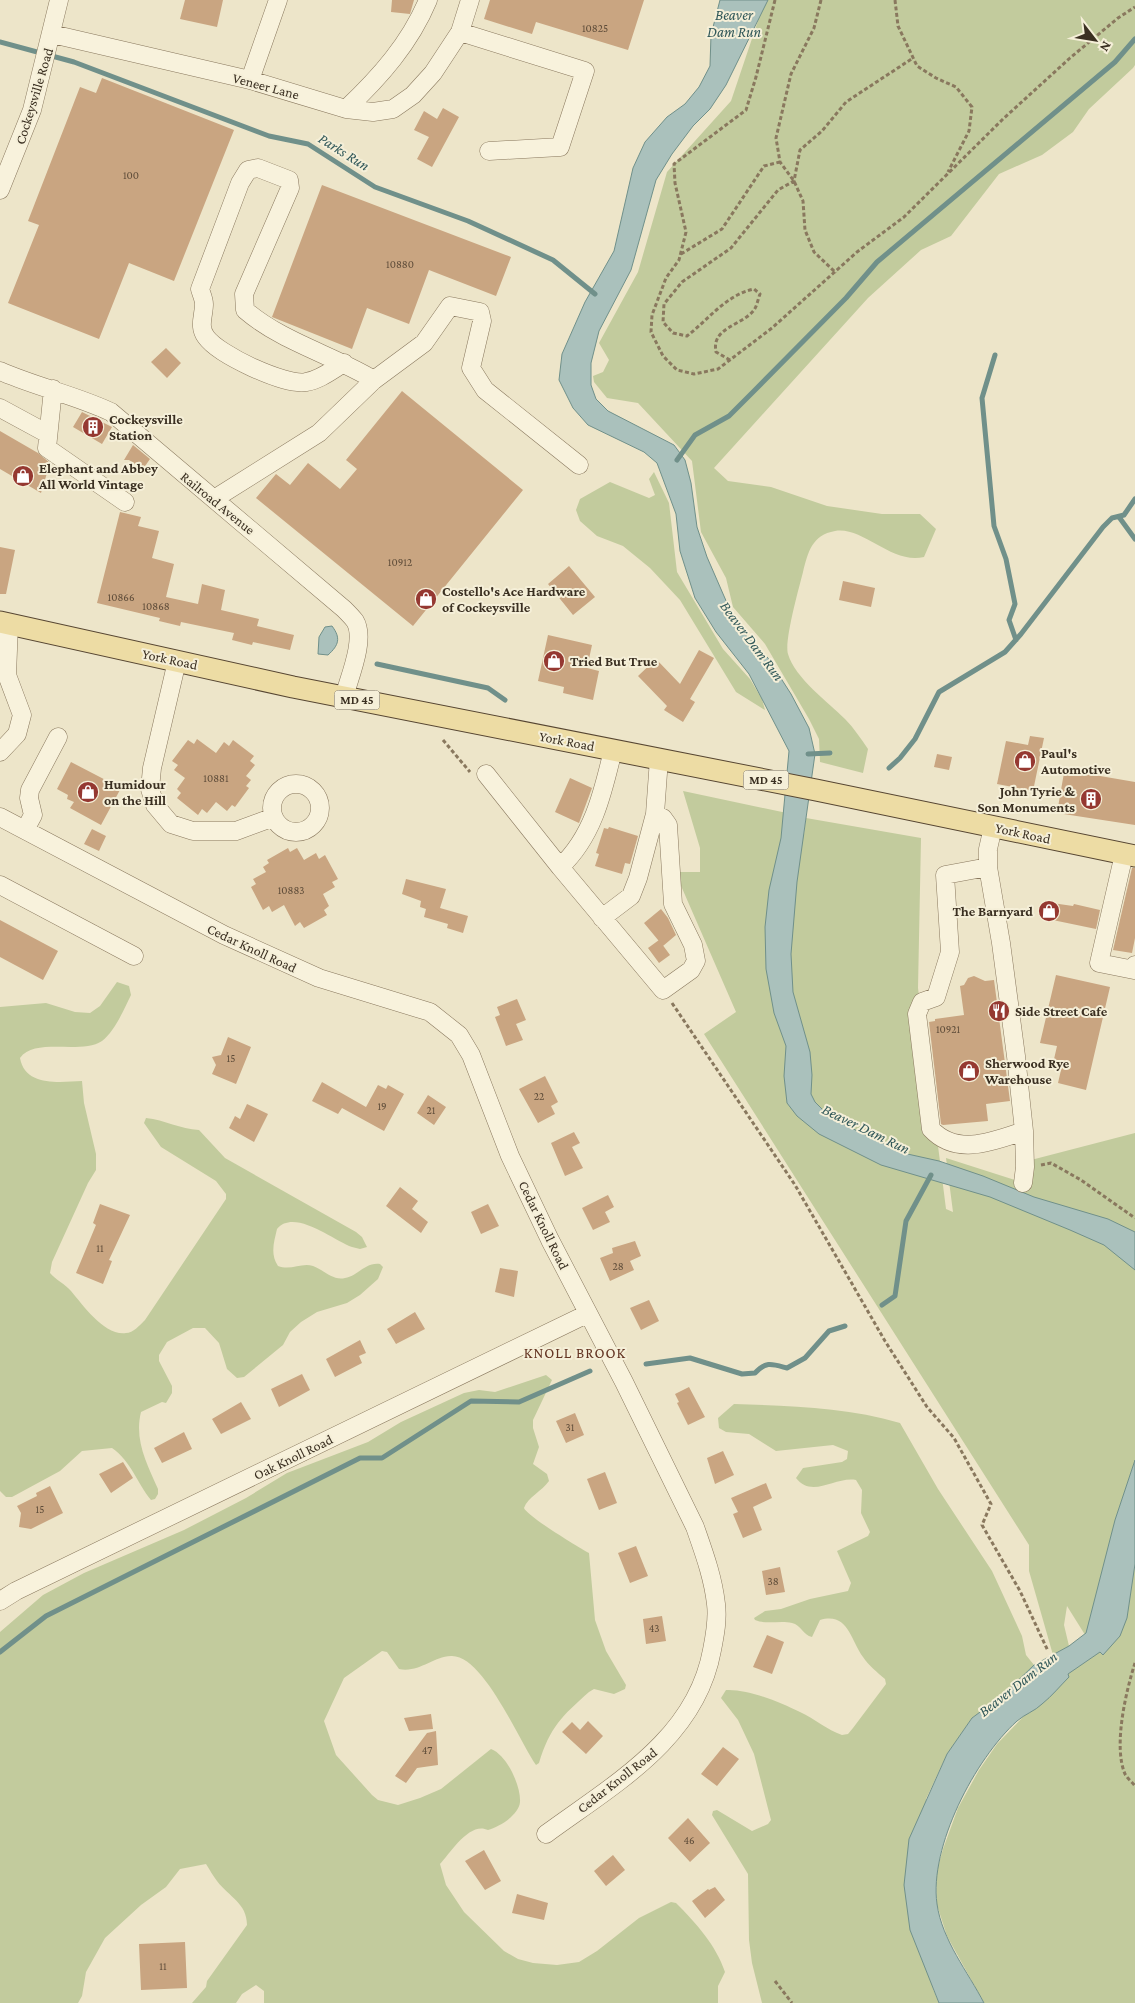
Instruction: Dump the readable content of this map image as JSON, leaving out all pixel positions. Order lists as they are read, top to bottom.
{
  "streets": {
    "main road": ["York Road", "MD 45"],
    "street": [
      "Veneer Lane",
      "Cockeysville Road",
      "Railroad Avenue",
      "Cedar Knoll Road",
      "Oak Knoll Road"
    ]
  },
  "crossings": [
    ["Veneer Lane", "Cockeysville Road"],
    ["Railroad Avenue", "York Road"],
    ["Cedar Knoll Road", "Oak Knoll Road"]
  ],
  "districts": ["KNOLL BROOK"],
  "water": ["Beaver Dam Run", "Parks Run"],
  "places": {
    "building": ["Cockeysville Station", "John Tyrie & Son Monuments"],
    "shop": [
      "Elephant and Abbey All World Vintage",
      "Costello's Ace Hardware of Cockeysville",
      "Tried But True",
      "Paul's Automotive",
      "Humidour on the Hill",
      "The Barnyard",
      "Sherwood Rye Warehouse"
    ],
    "restaurant": ["Side Street Cafe"]
  },
  "house_numbers": [
    "10825",
    "100",
    "10880",
    "10912",
    "10866",
    "10868",
    "10881",
    "10883",
    "10921",
    "15",
    "22",
    "19",
    "21",
    "11",
    "28",
    "31",
    "15",
    "38",
    "43",
    "47",
    "46",
    "11"
  ],
  "north": "bottom right"
}
